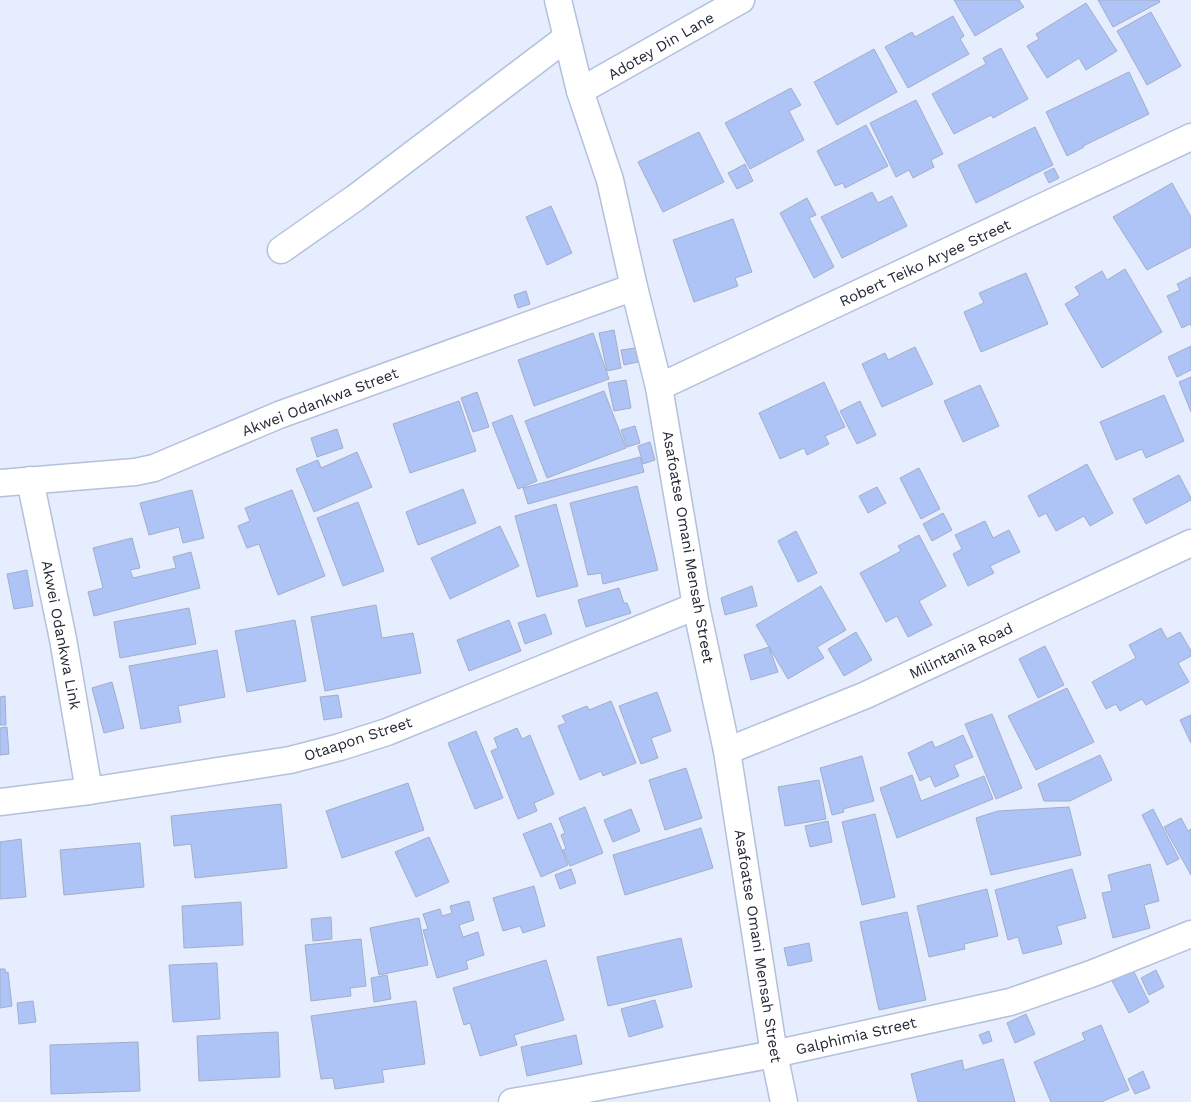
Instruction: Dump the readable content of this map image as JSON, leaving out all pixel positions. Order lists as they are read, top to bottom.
{
  "streets": {
    "street": [
      "Adotey Din Lane",
      "Robert Teiko Aryee Street",
      "Akwei Odankwa Street",
      "Asafoatse Omani Mensah Street",
      "Akwei Odankwa Link",
      "Milintania Road",
      "Otaapon Street",
      "Galphimia Street"
    ]
  },
  "crossings": [
    ["Adotey Din Lane", "Asafoatse Omani Mensah Street"],
    ["Robert Teiko Aryee Street", "Asafoatse Omani Mensah Street"],
    ["Akwei Odankwa Street", "Asafoatse Omani Mensah Street"],
    ["Akwei Odankwa Street", "Akwei Odankwa Link"],
    ["Asafoatse Omani Mensah Street", "Milintania Road"],
    ["Asafoatse Omani Mensah Street", "Otaapon Street"],
    ["Asafoatse Omani Mensah Street", "Galphimia Street"],
    ["Akwei Odankwa Link", "Otaapon Street"]
  ]
}
